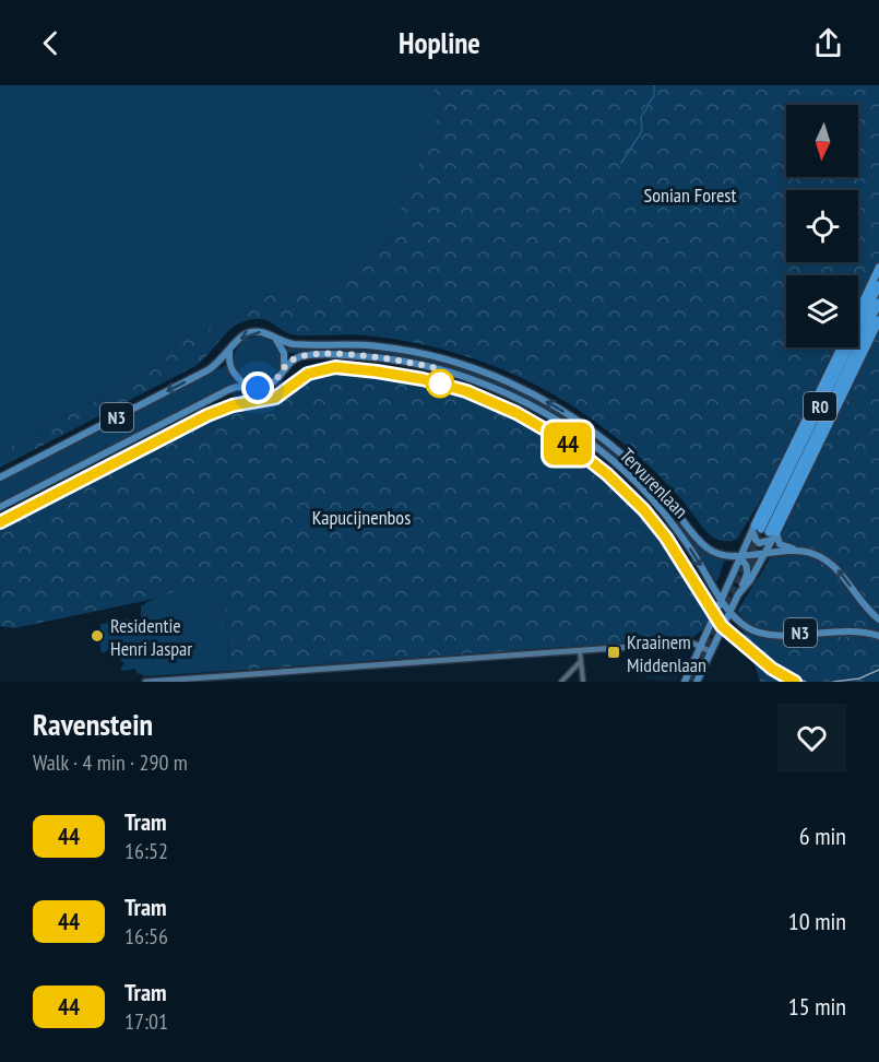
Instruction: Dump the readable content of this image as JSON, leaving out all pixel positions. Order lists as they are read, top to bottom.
{
  "streets": {
    "highway": ["R0"],
    "main road": ["N3", "Tervurenlaan"]
  },
  "parks": ["Sonian Forest", "Kapucijnenbos"],
  "places": {
    "other": ["Residentie Henri Jaspar"],
    "transit": ["Kraainem Middenlaan"]
  },
  "lines": ["tram line 44"],
  "north": "bottom",
  "page": {
    "header": "Hopline",
    "on_map": "44",
    "heading": ["Ravenstein", "Walk · 4 min · 290 m"],
    "list": [
      {
        "mark": "44",
        "name": "Tram",
        "note": "16:52",
        "value": "6 min"
      },
      {
        "mark": "44",
        "name": "Tram",
        "note": "16:56",
        "value": "10 min"
      },
      {
        "mark": "44",
        "name": "Tram",
        "note": "17:01",
        "value": "15 min"
      }
    ]
  }
}
